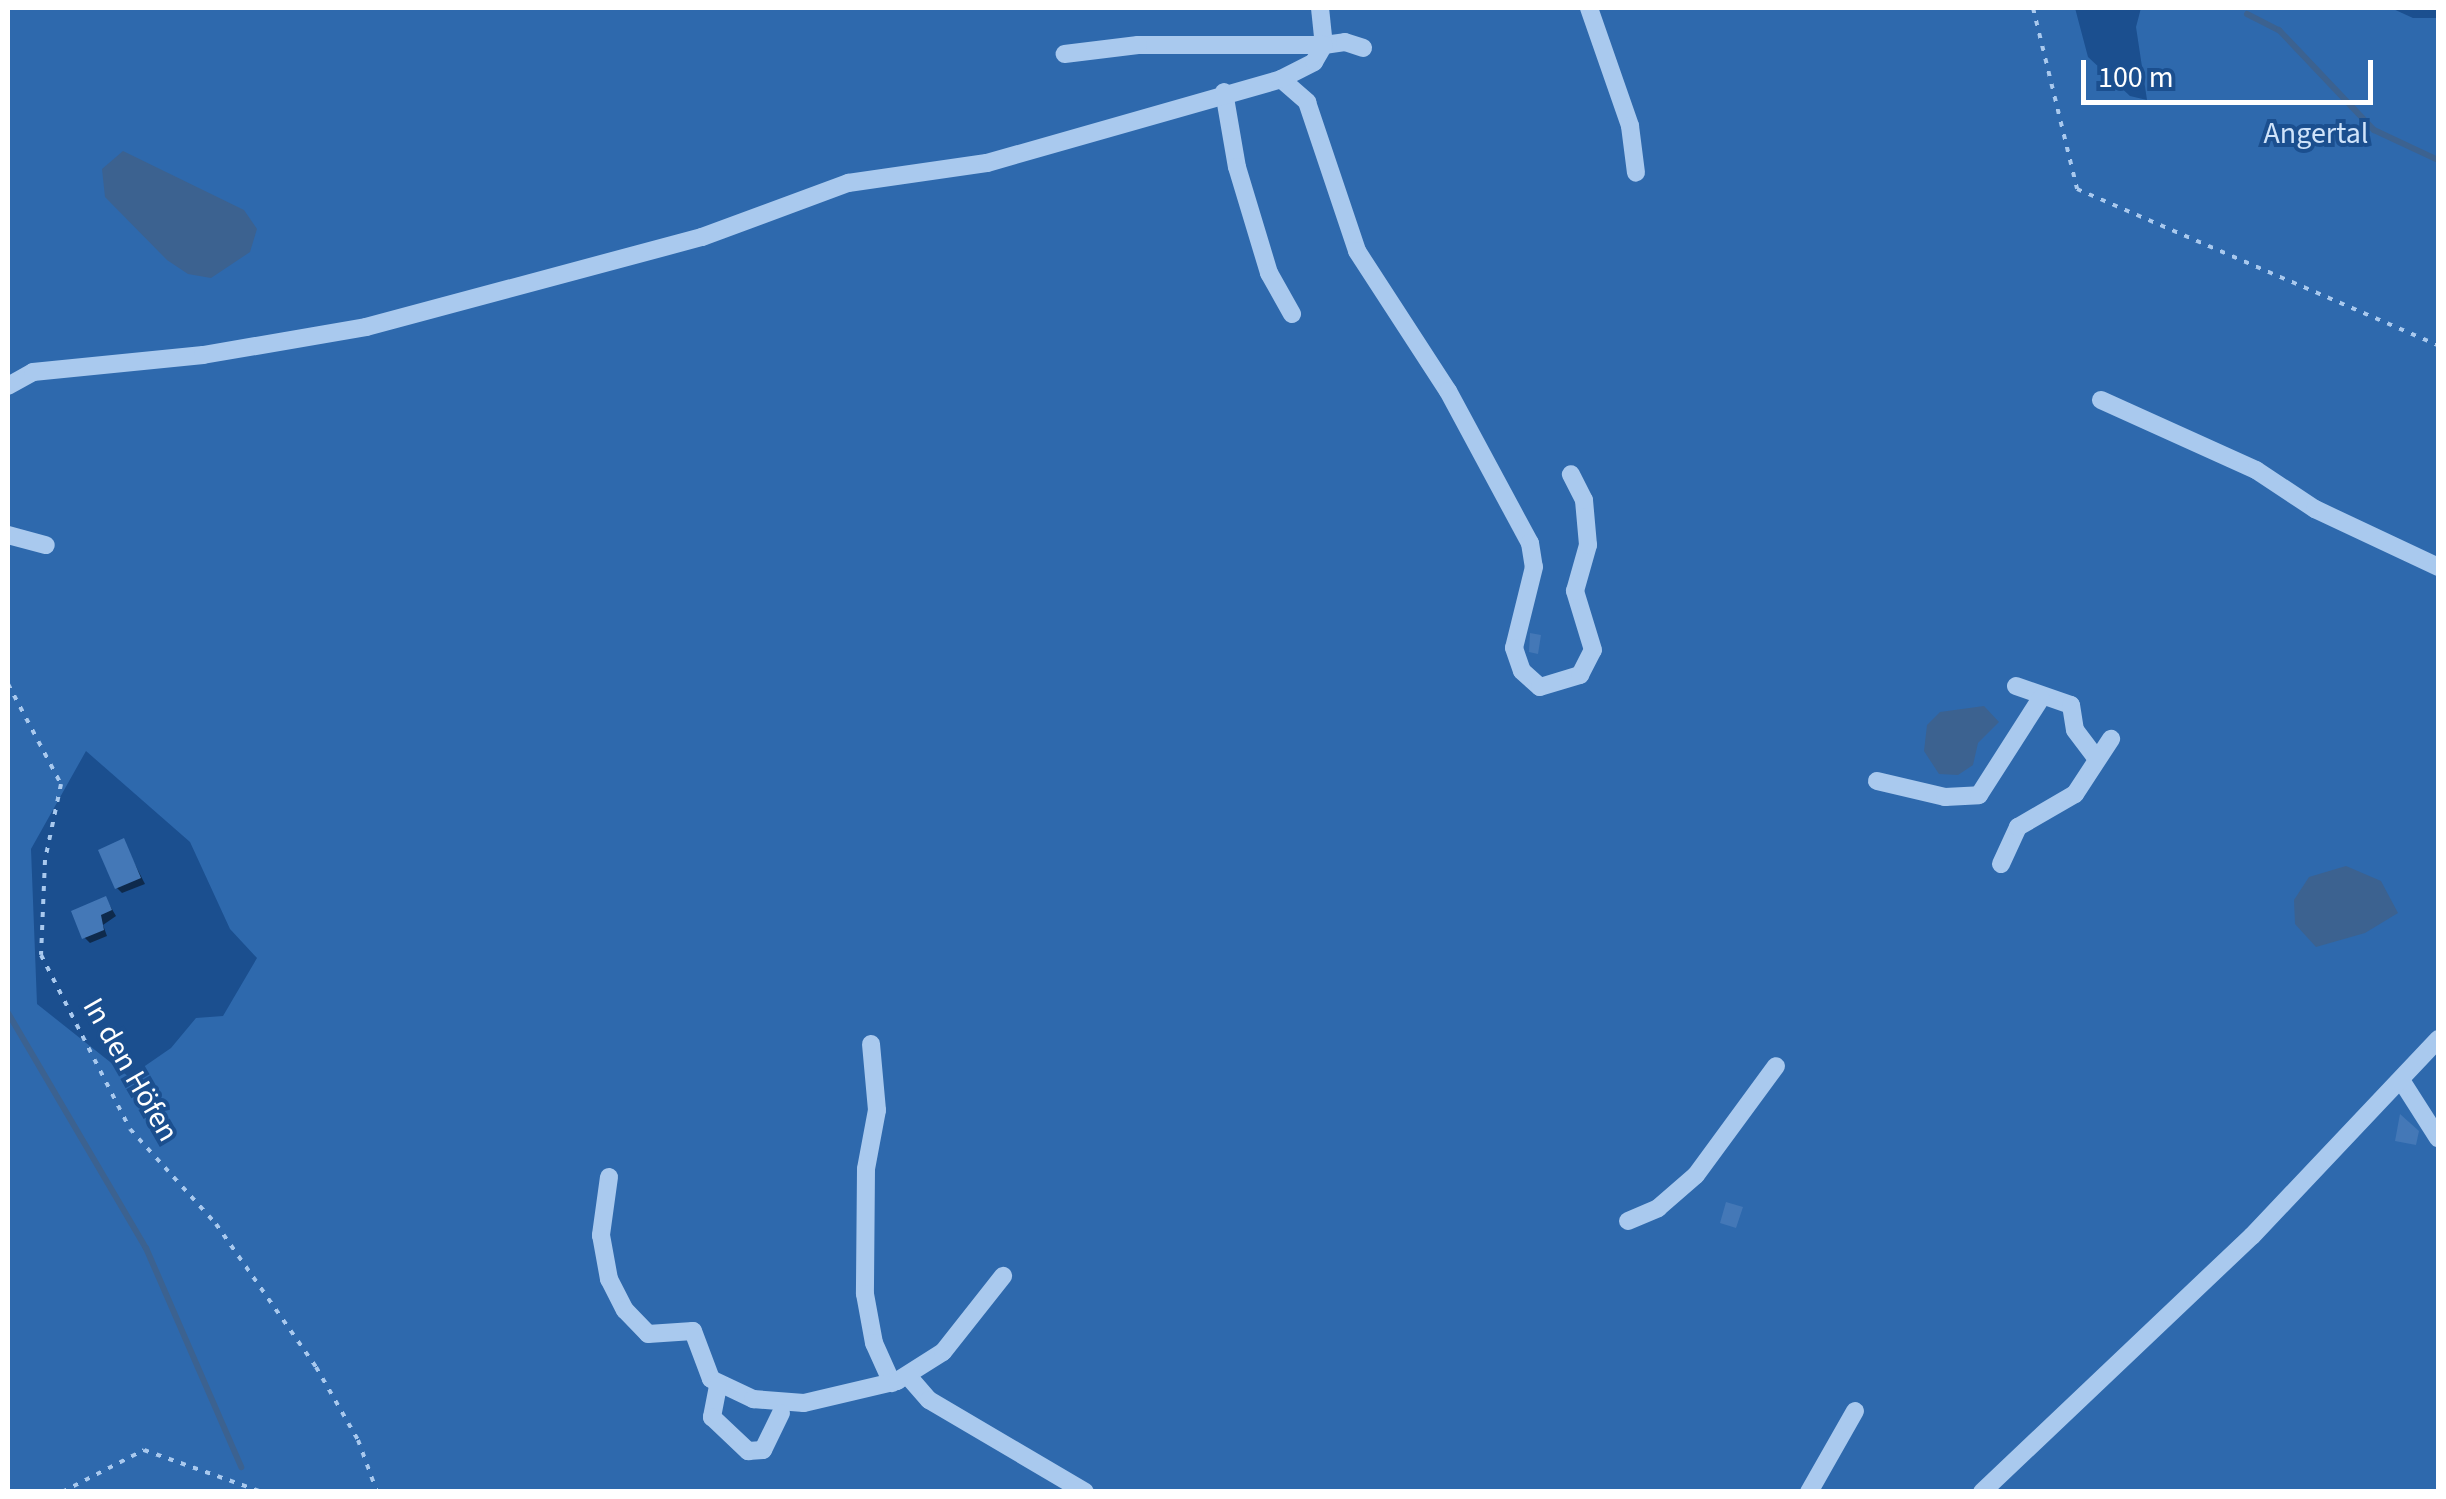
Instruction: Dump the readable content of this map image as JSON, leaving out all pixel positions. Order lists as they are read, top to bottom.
{
  "streets": {
    "path": ["In den Höfen"]
  },
  "parks": ["Angertal"],
  "scale_bar": "100 m"
}
